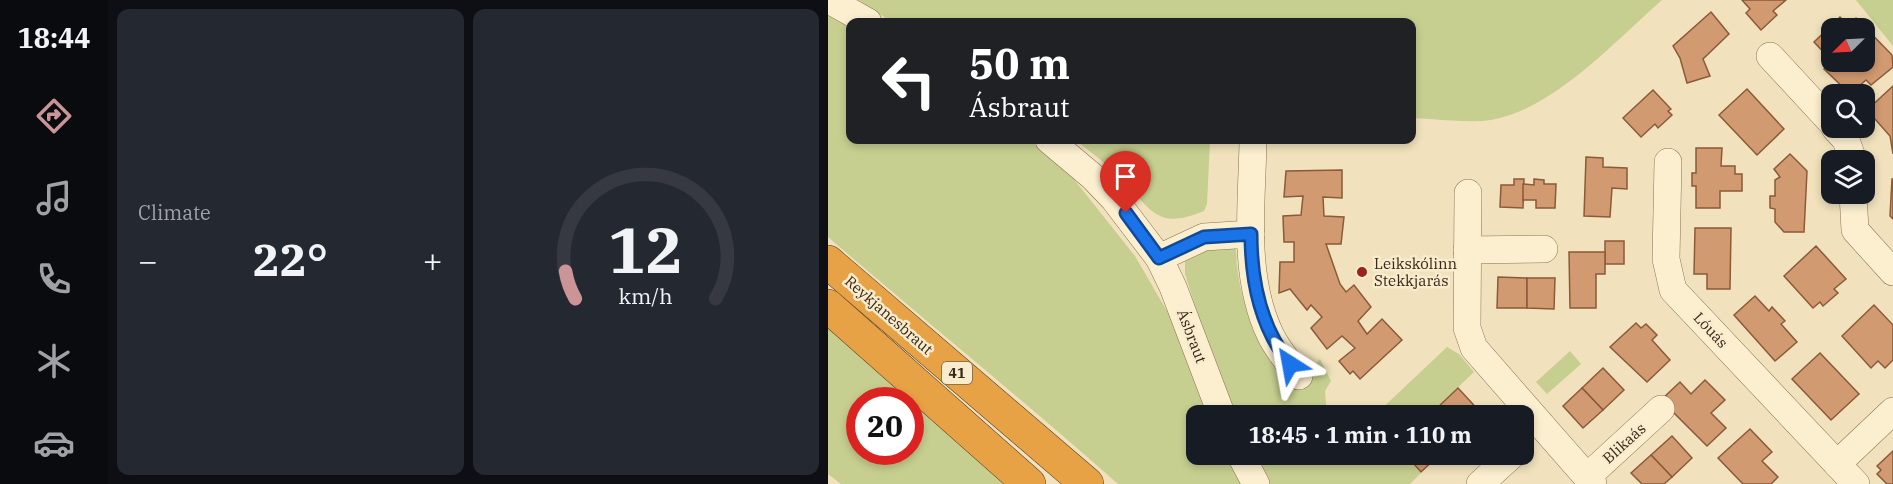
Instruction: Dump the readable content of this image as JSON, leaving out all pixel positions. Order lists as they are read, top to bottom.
{
  "streets": {
    "highway": ["Reykjanesbraut", "41"],
    "street": ["Lóuás", "Ásbraut", "Blikaás"]
  },
  "places": ["Leikskólinn Stekkjarás"],
  "north": "bottom left",
  "page": {
    "tabs": "18:44",
    "tile": "Climate",
    "turn": ["50 m", "Ásbraut"],
    "heat": ["−", "22°", "+"],
    "limit": "20",
    "trip": "18:45 · 1 min · 110 m",
    "gauge": ["12", "km/h"]
  }
}
